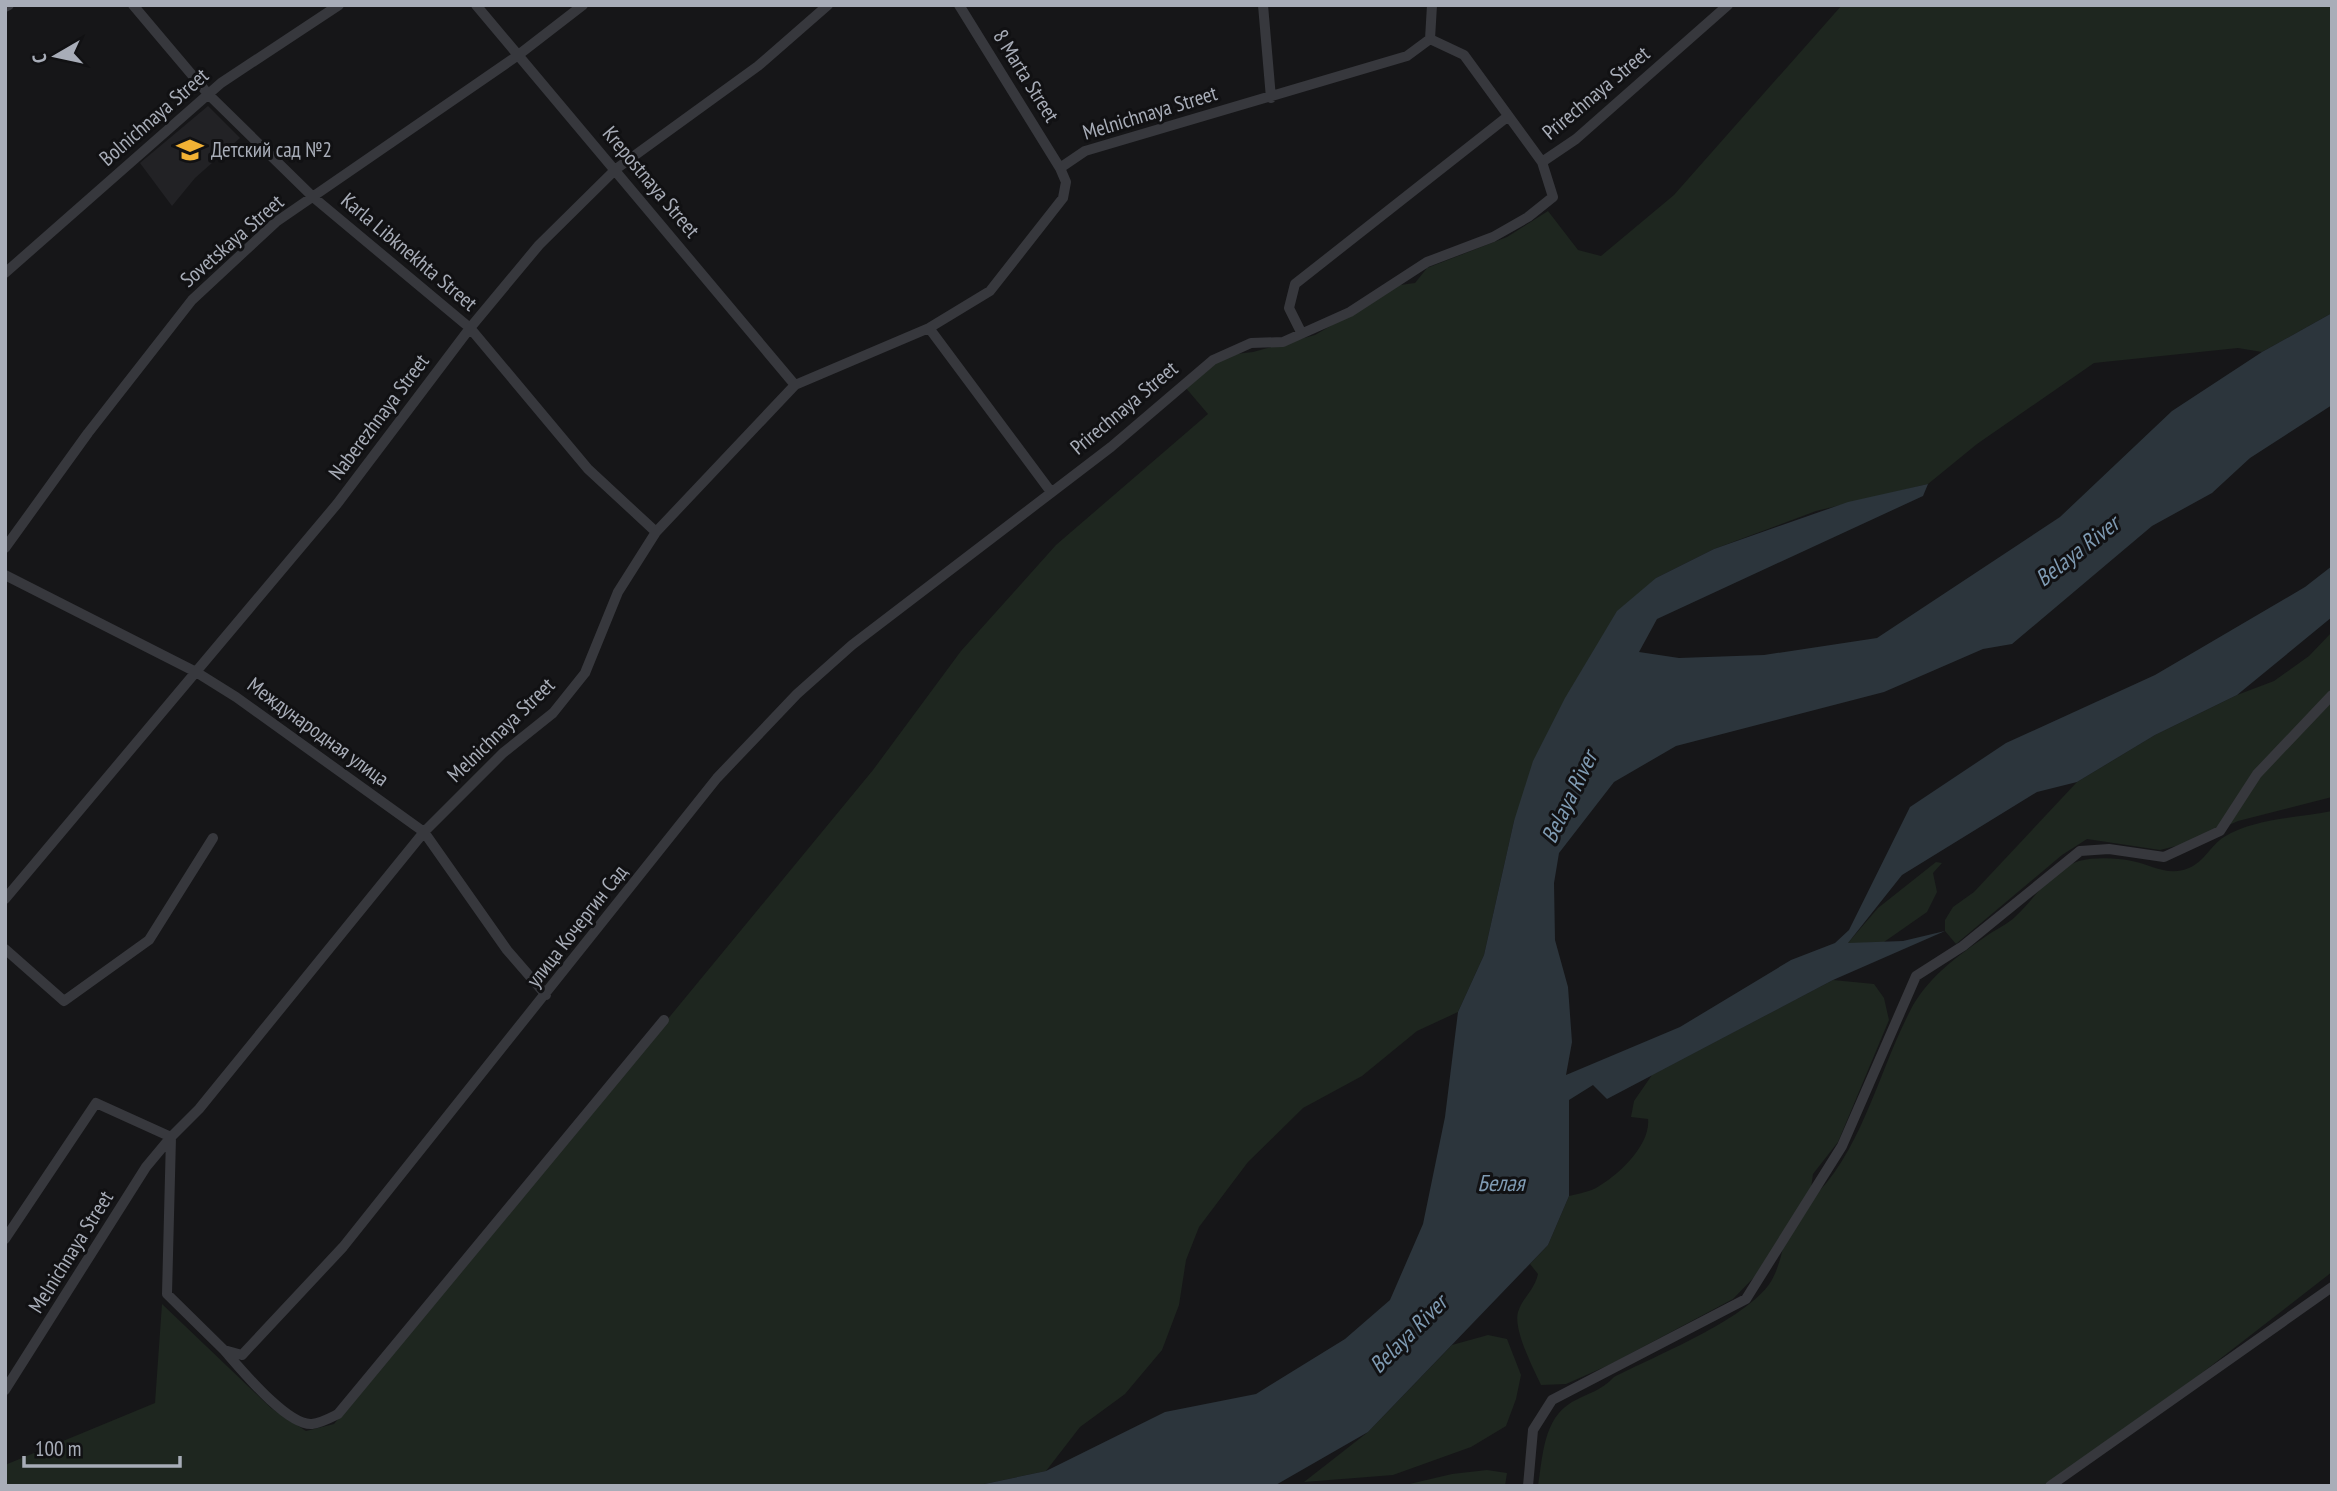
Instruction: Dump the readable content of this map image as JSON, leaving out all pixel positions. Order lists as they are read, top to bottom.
{
  "streets": {
    "street": [
      "8 Marta Street",
      "Prirechnaya Street",
      "Melnichnaya Street",
      "Bolnichnaya Street",
      "Krepostnaya Street",
      "Sovetskaya Street",
      "Karla Libknekhta Street",
      "Naberezhnaya Street",
      "Международная улица",
      "улица Кочергин Сад"
    ]
  },
  "crossings": [
    ["8 Marta Street", "Melnichnaya Street"],
    ["Prirechnaya Street", "улица Кочергин Сад"],
    ["Melnichnaya Street", "Krepostnaya Street"],
    ["Melnichnaya Street", "Karla Libknekhta Street"],
    ["Melnichnaya Street", "Международная улица"],
    ["Bolnichnaya Street", "Karla Libknekhta Street"],
    ["Krepostnaya Street", "Sovetskaya Street"],
    ["Krepostnaya Street", "Naberezhnaya Street"],
    ["Sovetskaya Street", "Karla Libknekhta Street"],
    ["Karla Libknekhta Street", "Naberezhnaya Street"],
    ["Naberezhnaya Street", "Международная улица"],
    ["Международная улица", "улица Кочергин Сад"]
  ],
  "water": ["Belaya River", "Белая"],
  "places": {
    "school or university": ["Детский сад №2"]
  },
  "scale_bar": "100 m",
  "north": "left"
}
